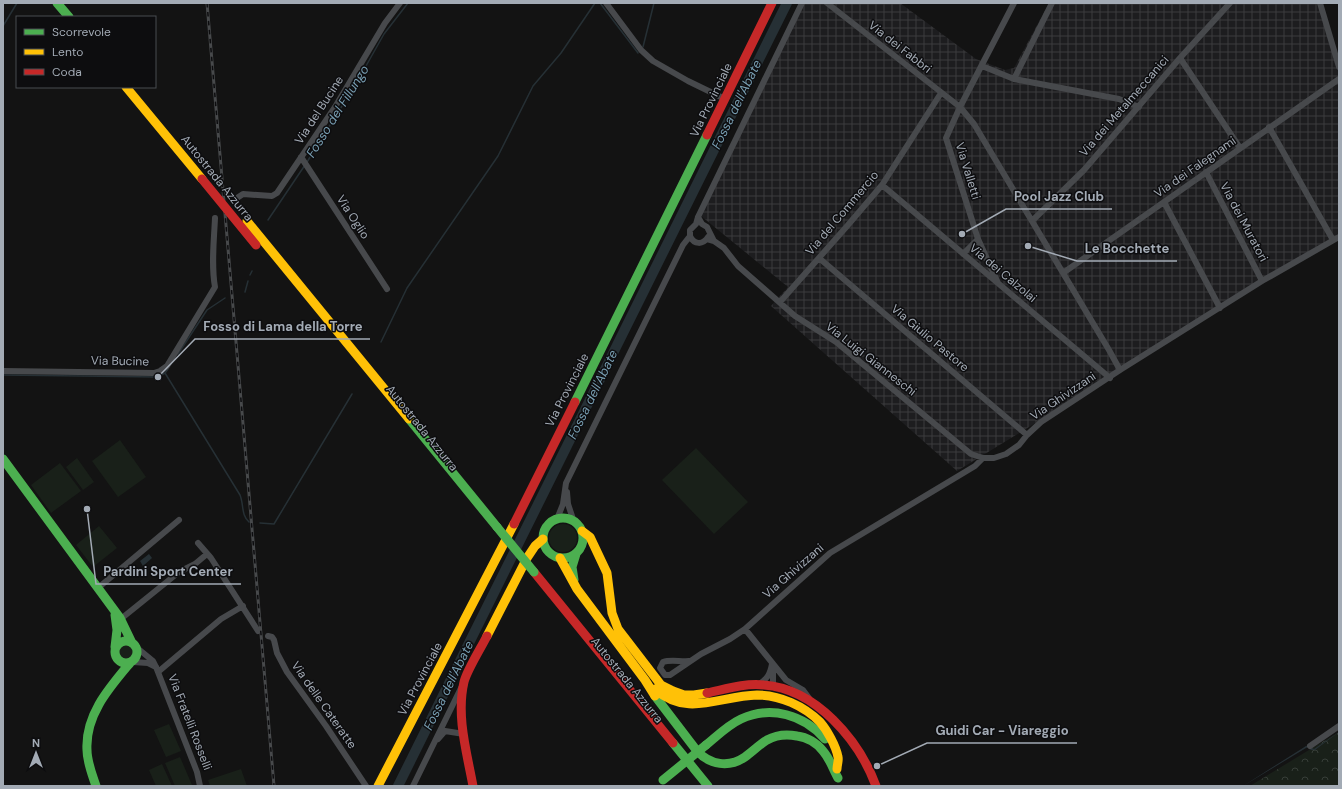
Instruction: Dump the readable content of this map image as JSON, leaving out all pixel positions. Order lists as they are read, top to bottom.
{
  "streets": {
    "main road": ["Via Provinciale", "Autostrada Azzurra", "Via Fratelli Rosselli"],
    "street": [
      "Via dei Fabbri",
      "Via dei Metalmeccanici",
      "Via del Bucine",
      "Via dei Falegnami",
      "Via Valletti",
      "Via del Commercio",
      "Via Oglio",
      "Via dei Muratori",
      "Via dei Calzolai",
      "Via Giulio Pastore",
      "Via Luigi Gianneschi",
      "Via Bucine",
      "Via Ghivizzani",
      "Via delle Cateratte"
    ]
  },
  "crossings": [
    ["Via dei Fabbri", "Via dei Metalmeccanici"],
    ["Via dei Fabbri", "Via dei Falegnami"],
    ["Via dei Fabbri", "Via Valletti"],
    ["Via dei Fabbri", "Via del Commercio"],
    ["Via dei Fabbri", "Via Ghivizzani"],
    ["Via del Bucine", "Via Oglio"],
    ["Via dei Falegnami", "Via dei Muratori"],
    ["Via Valletti", "Via dei Calzolai"],
    ["Via del Commercio", "Via dei Calzolai"],
    ["Via del Commercio", "Via Giulio Pastore"],
    ["Via del Commercio", "Via Luigi Gianneschi"],
    ["Via dei Muratori", "Via Ghivizzani"],
    ["Via dei Calzolai", "Via Ghivizzani"],
    ["Via Giulio Pastore", "Via Ghivizzani"],
    ["Via Luigi Gianneschi", "Via Ghivizzani"]
  ],
  "water": ["Fossa dell'Abate", "Fosso del Fillungo"],
  "places": [
    "Pool Jazz Club",
    "Le Bocchette",
    "Fosso di Lama della Torre",
    "Pardini Sport Center",
    "Guidi Car - Viareggio"
  ],
  "legend": ["Scorrevole", "Lento", "Coda"],
  "north": "top"
}
